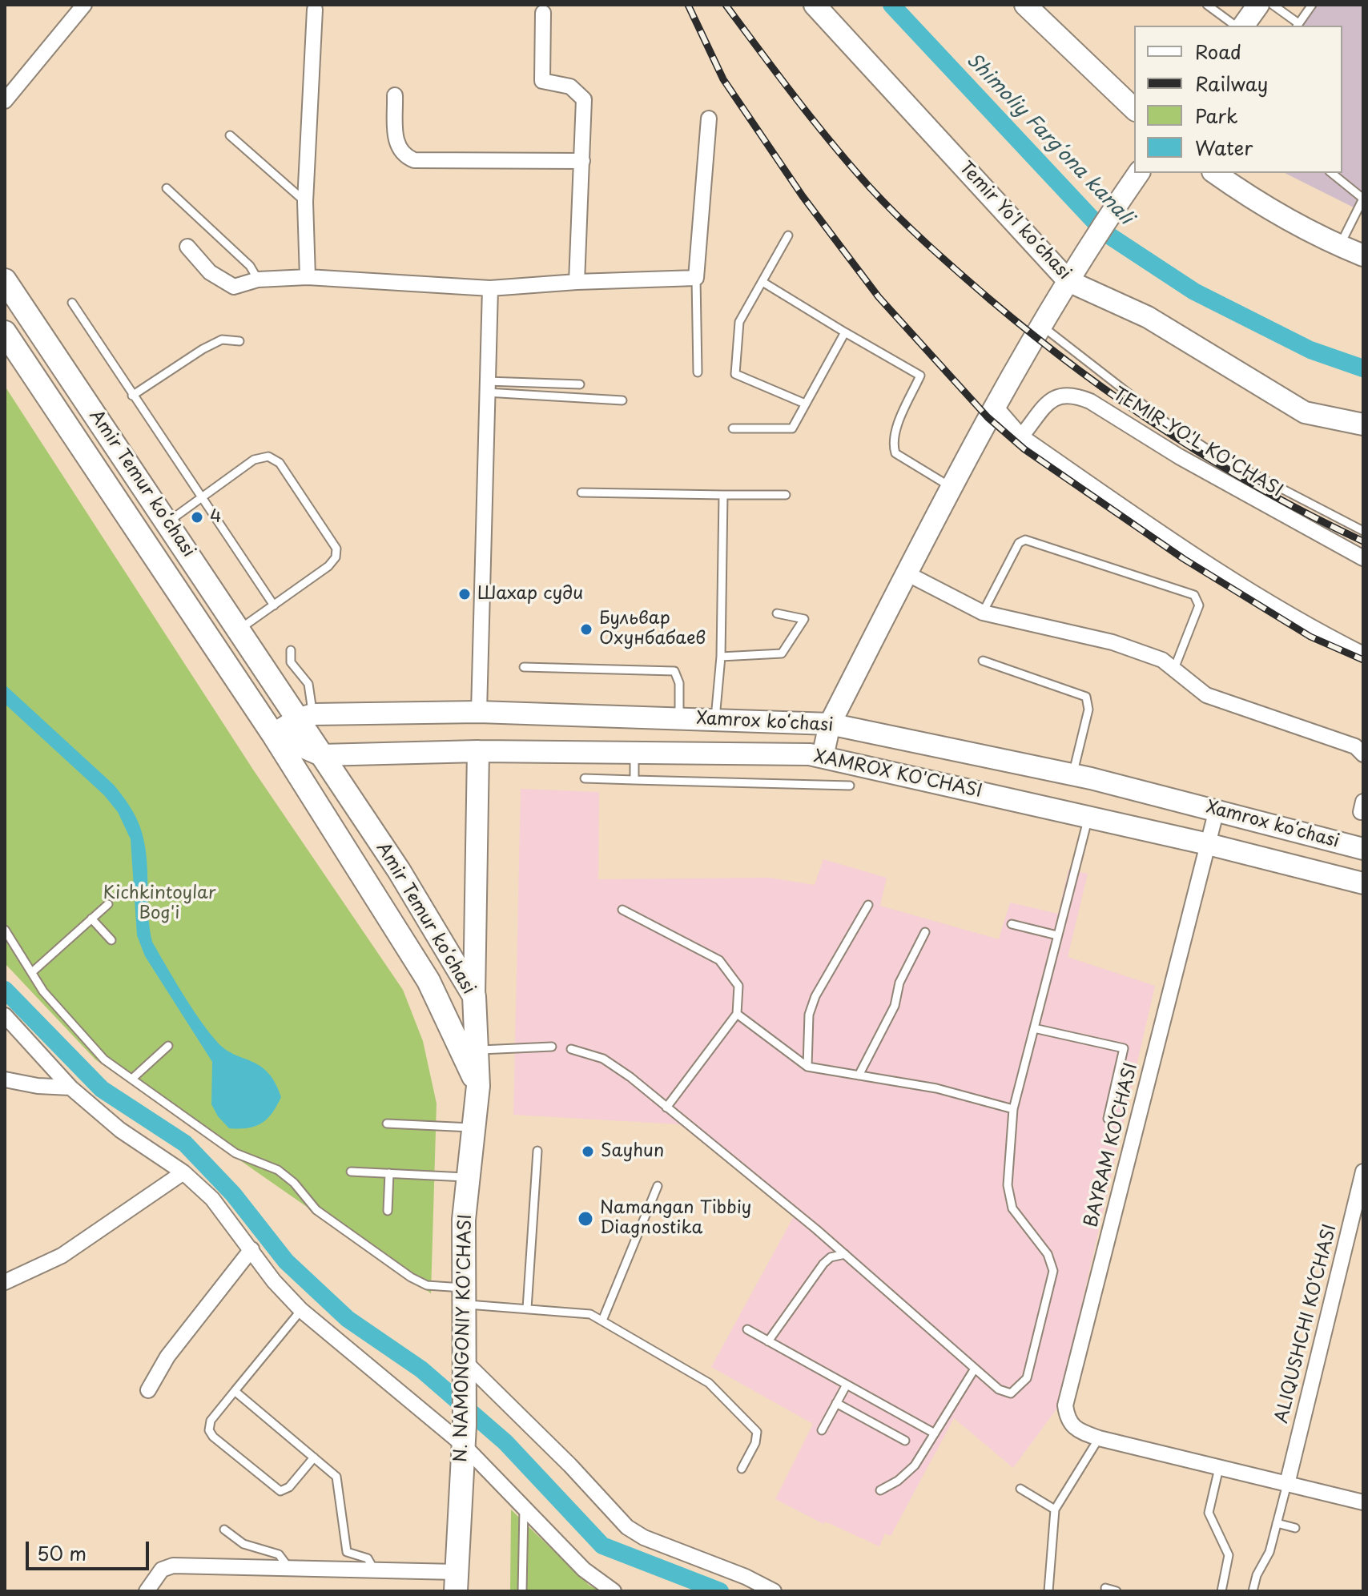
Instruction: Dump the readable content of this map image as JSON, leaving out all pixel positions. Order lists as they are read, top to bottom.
{
  "streets": {
    "main road": [
      "Temir Yoʻl koʻchasi",
      "Amir Temur koʻchasi",
      "Xamrox koʻchasi",
      "XAMROX KO'CHASI",
      "N. NAMONGONIY KO'CHASI"
    ],
    "street": ["TEMIR YO'L KO'CHASI", "BAYRAM KO‘CHASI", "ALIQUSHCHI KO‘CHASI"]
  },
  "crossings": [
    ["Amir Temur koʻchasi", "Xamrox koʻchasi"],
    ["Amir Temur koʻchasi", "XAMROX KO'CHASI"],
    ["Amir Temur koʻchasi", "N. NAMONGONIY KO'CHASI"],
    ["Xamrox koʻchasi", "BAYRAM KO‘CHASI"],
    ["XAMROX KO'CHASI", "BAYRAM KO‘CHASI"],
    ["BAYRAM KO‘CHASI", "ALIQUSHCHI KO‘CHASI"]
  ],
  "water": ["Shimoliy Fargʻona kanali"],
  "parks": ["Kichkintoylar Bog'i"],
  "places": [
    "4",
    "Шахар суди",
    "Бульвар Охунбабаев",
    "Sayhun",
    "Namangan Tibbiy Diagnostika"
  ],
  "legend": [
    "Road",
    "Railway",
    "Park",
    "Water"
  ],
  "scale_bar": "50 m"
}
